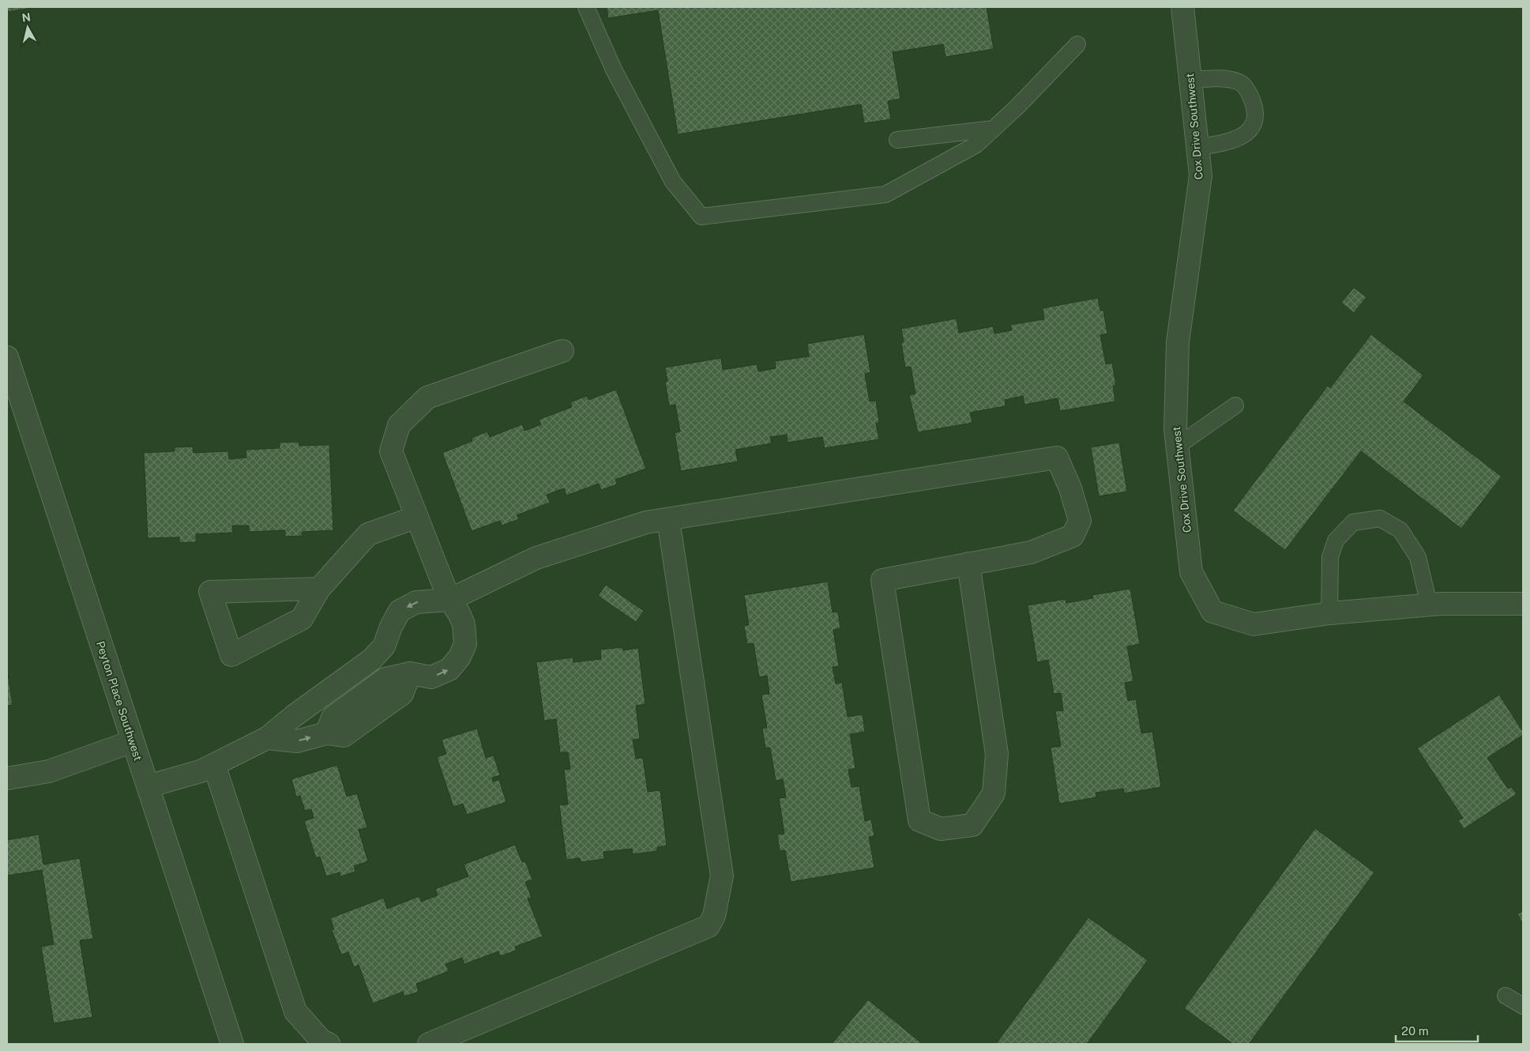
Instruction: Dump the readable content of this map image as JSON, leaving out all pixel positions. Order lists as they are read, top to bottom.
{
  "streets": {
    "street": ["Cox Drive Southwest", "Peyton Place Southwest"]
  },
  "scale_bar": "20 m",
  "north": "top"
}
